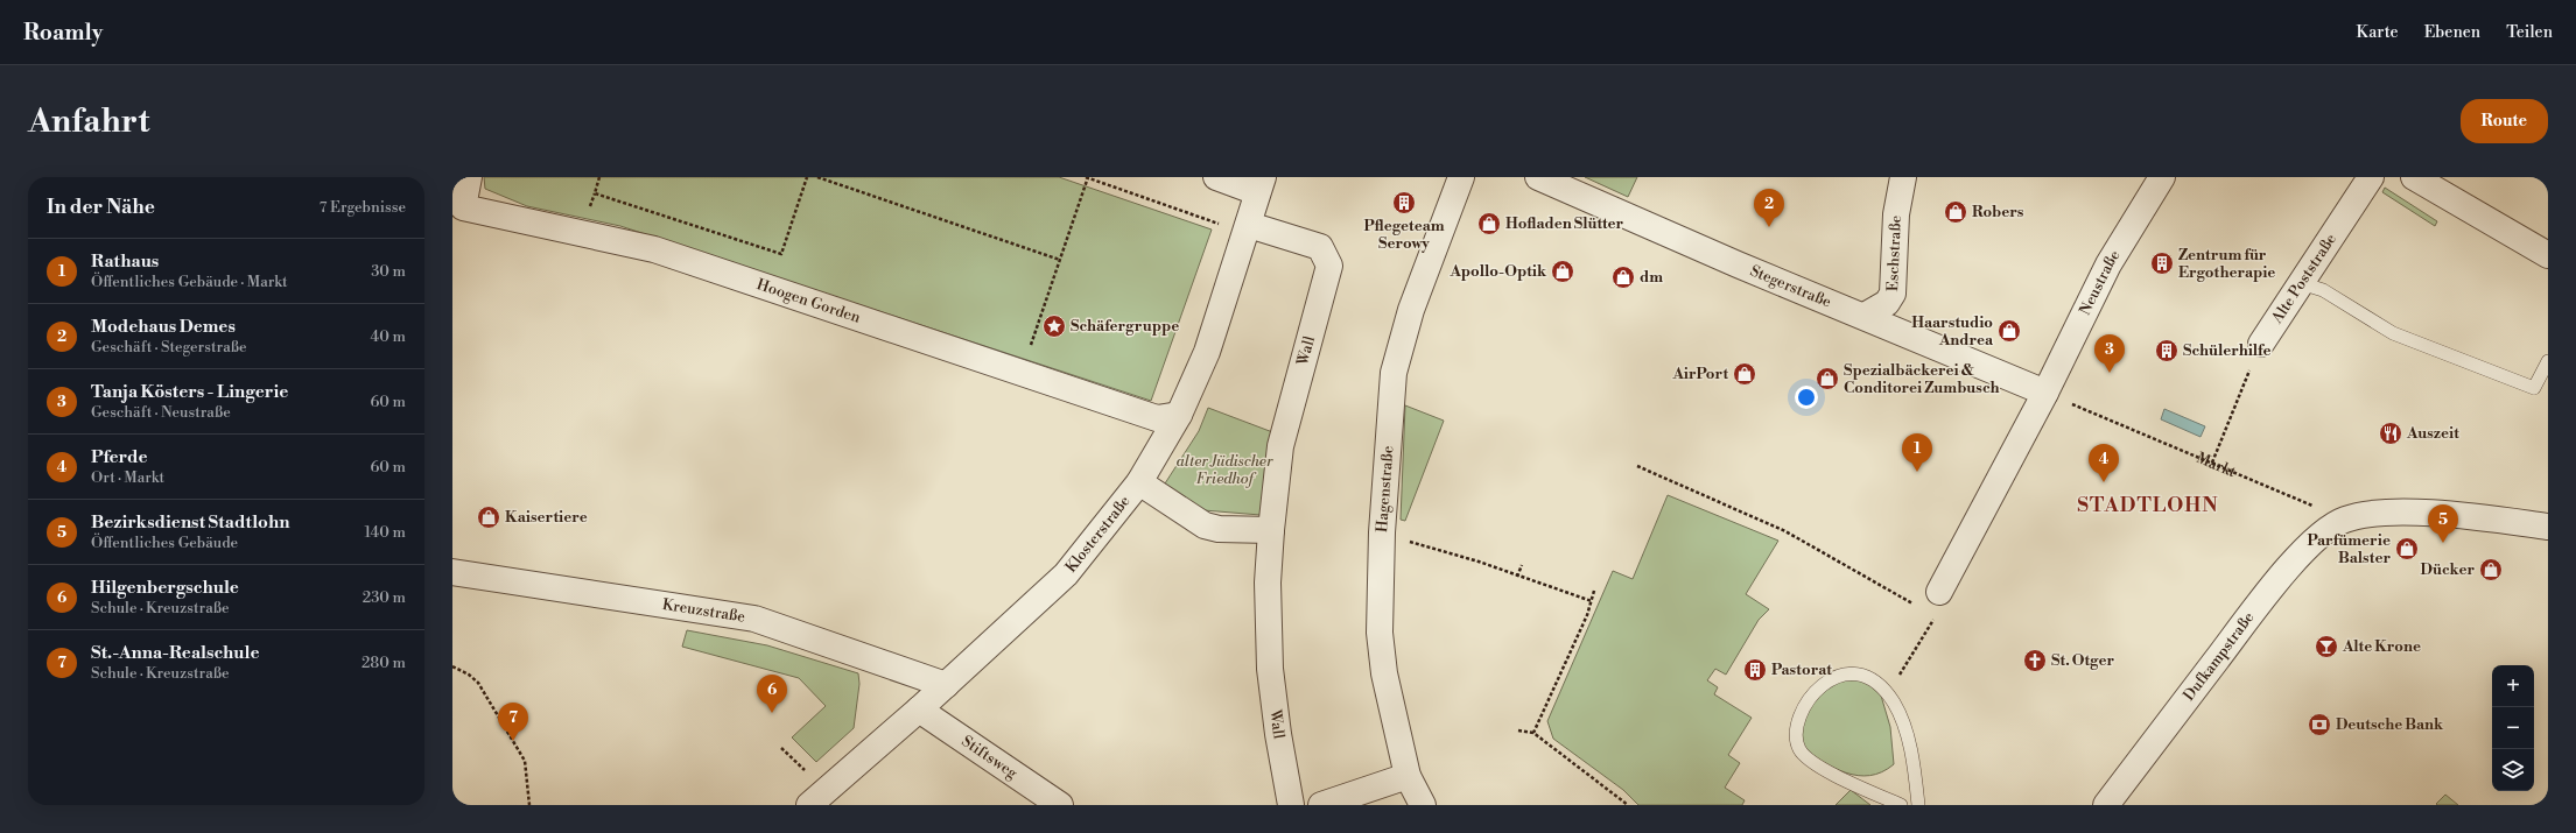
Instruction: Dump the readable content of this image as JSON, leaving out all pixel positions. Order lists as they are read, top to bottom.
{
  "streets": {
    "street": [
      "Eschstraße",
      "Alte Poststraße",
      "Neustraße",
      "Stegerstraße",
      "Hoogen Gorden",
      "Wall",
      "Hagenstraße",
      "Klosterstraße",
      "Kreuzstraße",
      "Dufkampstraße",
      "Stiftsweg"
    ],
    "path": ["Markt"]
  },
  "crossings": [
    ["Eschstraße", "Stegerstraße"],
    ["Neustraße", "Stegerstraße"],
    ["Hoogen Gorden", "Klosterstraße"],
    ["Wall", "Klosterstraße"],
    ["Markt", "Dufkampstraße"],
    ["Klosterstraße", "Kreuzstraße"],
    ["Klosterstraße", "Stiftsweg"]
  ],
  "districts": ["STADTLOHN"],
  "parks": ["alter Jüdischer Friedhof"],
  "places": {
    "building": [
      "Pflegeteam Serowy",
      "Zentrum für Ergotherapie",
      "Schülerhilfe",
      "Pastorat"
    ],
    "shop": [
      "Robers",
      "Hofladen Slütter",
      "Apollo-Optik",
      "dm",
      "Haarstudio Andrea",
      "AirPort",
      "Spezialbäckerei & Conditorei Zumbusch",
      "Kaisertiere",
      "Parfümerie Balster",
      "Dücker"
    ],
    "place": ["Schäfergruppe"],
    "restaurant": ["Auszeit"],
    "bar": ["Alte Krone"],
    "church": ["St. Otger"],
    "bank": ["Deutsche Bank"]
  },
  "page": {
    "header": "Roamly",
    "nav": ["Karte", "Ebenen", "Teilen"],
    "buttons": "Route",
    "title": "Anfahrt",
    "heading": ["In der Nähe", "7 Ergebnisse"],
    "pins": [
      "2",
      "3",
      "1",
      "4",
      "5",
      "6",
      "7"
    ],
    "list": [
      {
        "mark": "1",
        "name": "Rathaus",
        "note": "Öffentliches Gebäude · Markt",
        "value": "30 m"
      },
      {
        "mark": "2",
        "name": "Modehaus Demes",
        "note": "Geschäft · Stegerstraße",
        "value": "40 m"
      },
      {
        "mark": "3",
        "name": "Tanja Kösters - Lingerie",
        "note": "Geschäft · Neustraße",
        "value": "60 m"
      },
      {
        "mark": "4",
        "name": "Pferde",
        "note": "Ort · Markt",
        "value": "60 m"
      },
      {
        "mark": "5",
        "name": "Bezirksdienst Stadtlohn",
        "note": "Öffentliches Gebäude",
        "value": "140 m"
      },
      {
        "mark": "6",
        "name": "Hilgenbergschule",
        "note": "Schule · Kreuzstraße",
        "value": "230 m"
      },
      {
        "mark": "7",
        "name": "St.-Anna-Realschule",
        "note": "Schule · Kreuzstraße",
        "value": "280 m"
      }
    ],
    "map_buttons": ["+", "−"]
  }
}
